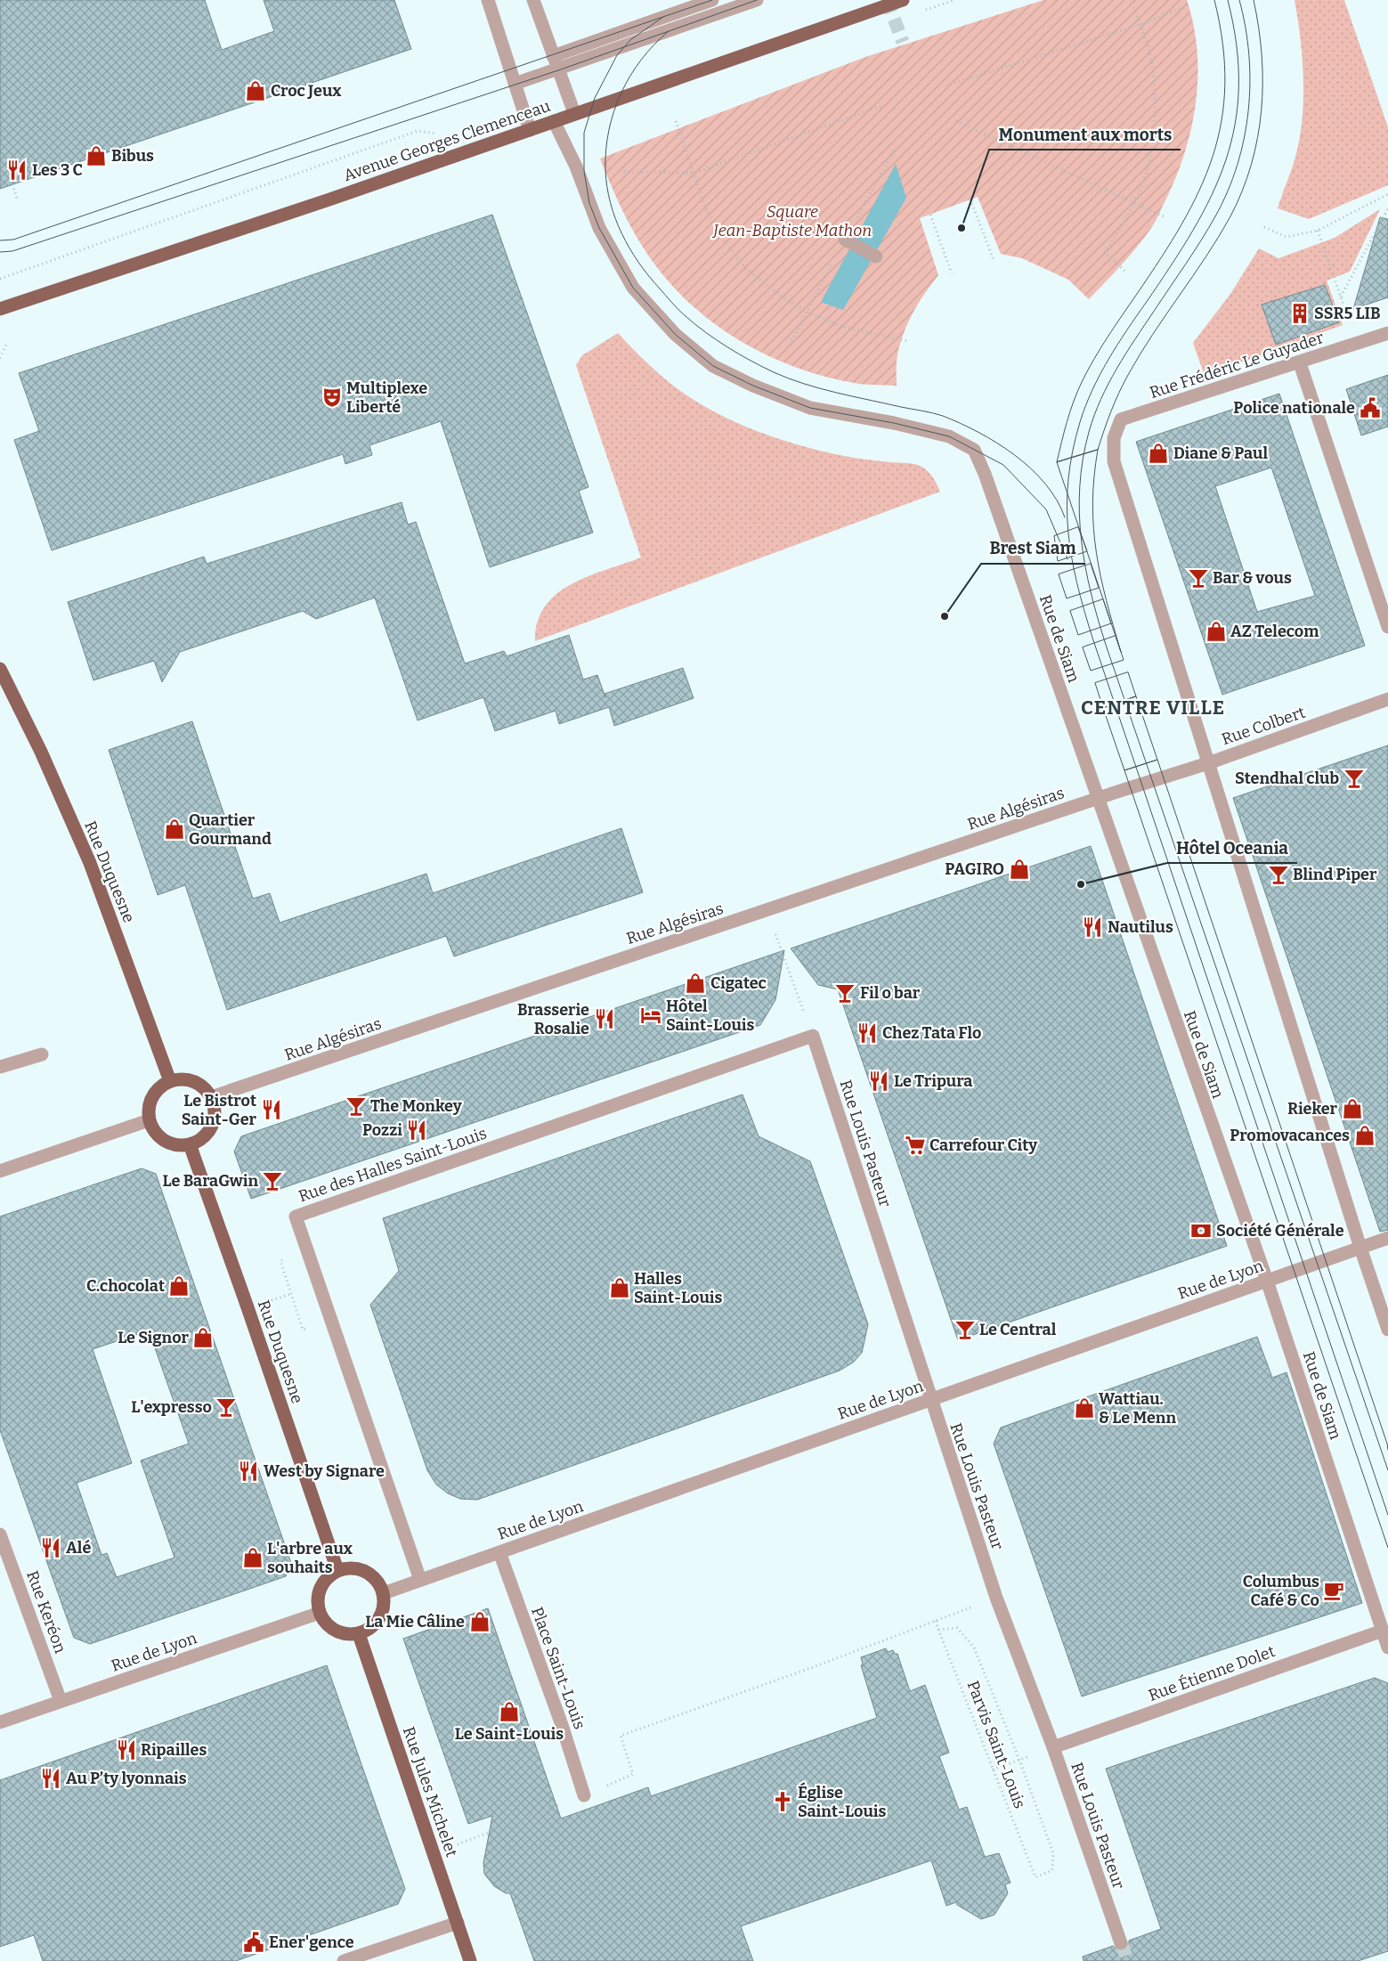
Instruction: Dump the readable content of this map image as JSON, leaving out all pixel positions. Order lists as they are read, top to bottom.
{
  "streets": {
    "main road": ["Avenue Georges Clemenceau", "Rue Duquesne", "Rue Jules Michelet"],
    "street": [
      "Rue Frédéric Le Guyader",
      "Rue de Siam",
      "Rue Colbert",
      "Rue Algésiras",
      "Rue Louis Pasteur",
      "Rue des Halles Saint-Louis",
      "Rue de Lyon",
      "Rue Keréon",
      "Place Saint-Louis",
      "Rue Étienne Dolet"
    ],
    "path": ["Parvis Saint-Louis"]
  },
  "crossings": [
    ["Avenue Georges Clemenceau", "Rue de Siam"],
    ["Rue Frédéric Le Guyader", "Rue Colbert"],
    ["Rue de Siam", "Rue Algésiras"],
    ["Rue de Siam", "Rue de Lyon"],
    ["Rue de Siam", "Rue Étienne Dolet"],
    ["Rue Colbert", "Rue Algésiras"],
    ["Rue Algésiras", "Rue Duquesne"],
    ["Rue Duquesne", "Rue de Lyon"],
    ["Rue Duquesne", "Rue Jules Michelet"],
    ["Rue Louis Pasteur", "Rue des Halles Saint-Louis"],
    ["Rue Louis Pasteur", "Rue de Lyon"],
    ["Rue Louis Pasteur", "Rue Étienne Dolet"],
    ["Rue des Halles Saint-Louis", "Rue de Lyon"],
    ["Rue de Lyon", "Rue Keréon"],
    ["Rue de Lyon", "Place Saint-Louis"],
    ["Rue de Lyon", "Rue Jules Michelet"]
  ],
  "districts": ["CENTRE VILLE"],
  "parks": ["Square Jean-Baptiste Mathon"],
  "places": {
    "shop": [
      "Croc Jeux",
      "Bibus",
      "Diane & Paul",
      "AZ Telecom",
      "Quartier Gourmand",
      "PAGIRO",
      "Cigatec",
      "Rieker",
      "Promovacances",
      "C.chocolat",
      "Halles Saint-Louis",
      "Le Signor",
      "Wattiau. & Le Menn",
      "L'arbre aux souhaits",
      "La Mie Câline",
      "Le Saint-Louis"
    ],
    "restaurant": [
      "Les 3 C",
      "Nautilus",
      "Brasserie Rosalie",
      "Chez Tata Flo",
      "Le Tripura",
      "Le Bistrot Saint-Ger",
      "Pozzi",
      "West by Signare",
      "Alé",
      "Ripailles",
      "Au P’ty lyonnais"
    ],
    "other": ["Monument aux morts", "Brest Siam", "Hôtel Oceania"],
    "building": ["SSR5 LIB"],
    "theatre": ["Multiplexe Liberté"],
    "public building": ["Police nationale", "Ener'gence"],
    "bar": [
      "Bar & vous",
      "Stendhal club",
      "Blind Piper",
      "Fil o bar",
      "The Monkey",
      "Le BaraGwin",
      "Le Central",
      "L'expresso"
    ],
    "hotel": ["Hôtel Saint-Louis"],
    "supermarket": ["Carrefour City"],
    "bank": ["Société Générale"],
    "cafe": ["Columbus Café & Co"],
    "church": ["Église Saint-Louis"]
  }
}
